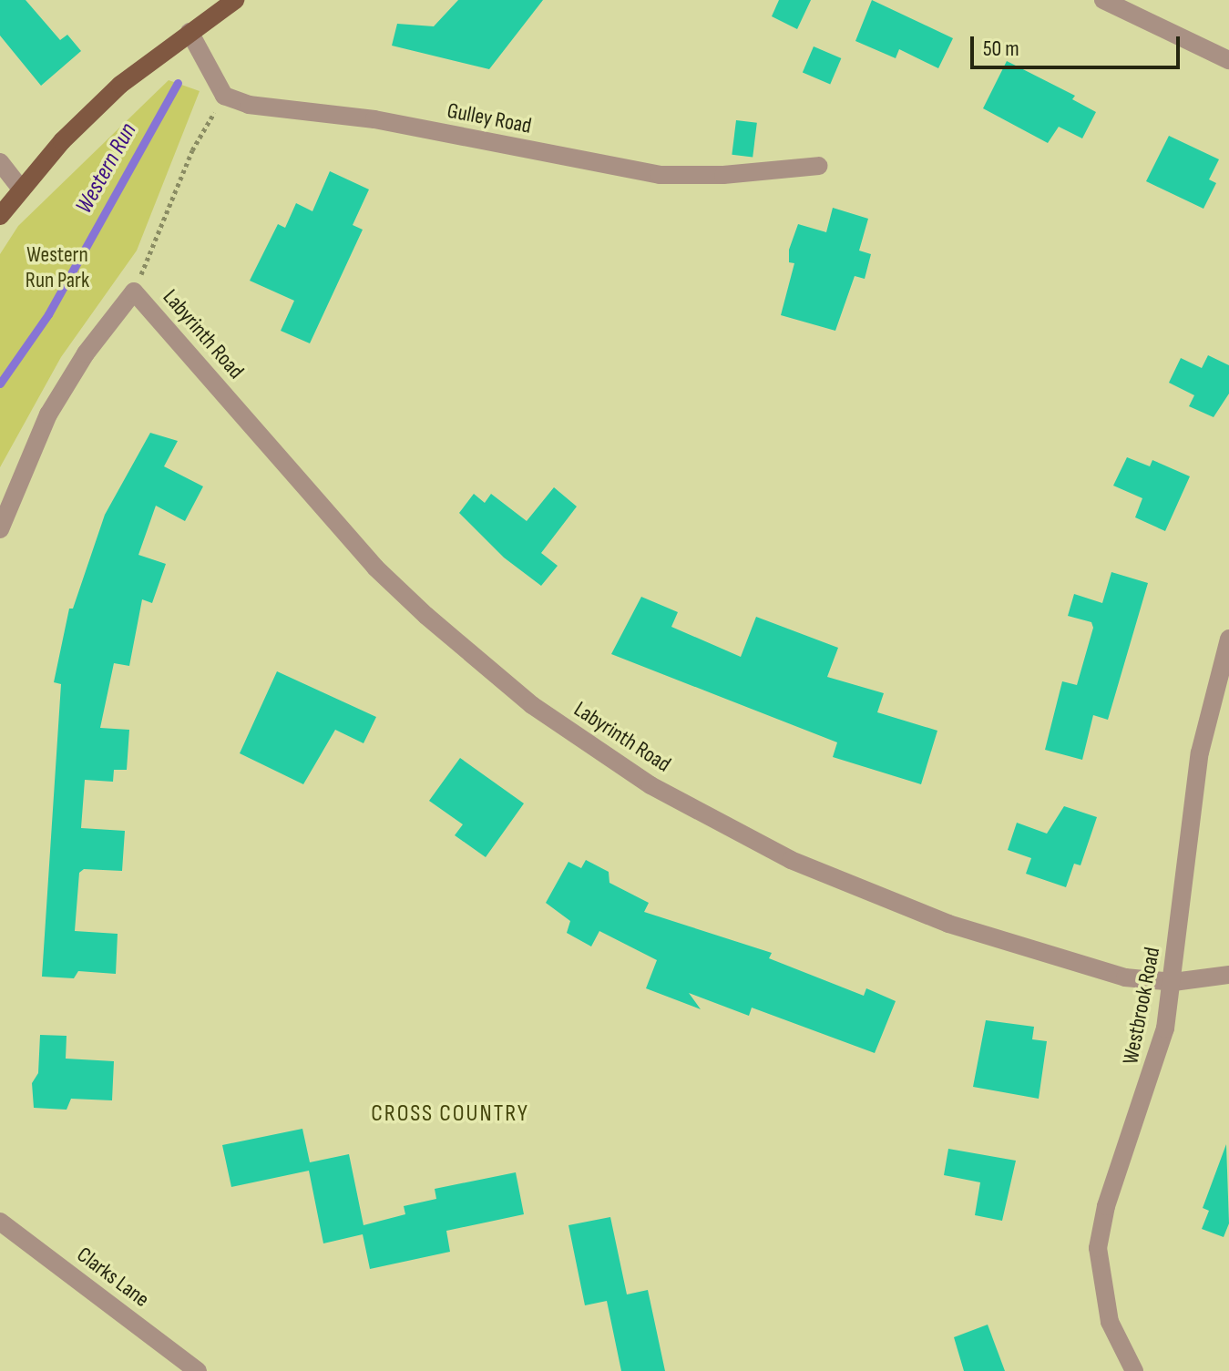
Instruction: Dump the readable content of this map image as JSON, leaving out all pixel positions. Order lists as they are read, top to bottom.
{
  "streets": {
    "street": [
      "Gulley Road",
      "Labyrinth Road",
      "Westbrook Road",
      "Clarks Lane"
    ]
  },
  "crossings": [
    ["Labyrinth Road", "Westbrook Road"]
  ],
  "districts": ["CROSS COUNTRY"],
  "water": ["Western Run"],
  "parks": ["Western Run Park"],
  "scale_bar": "50 m"
}
